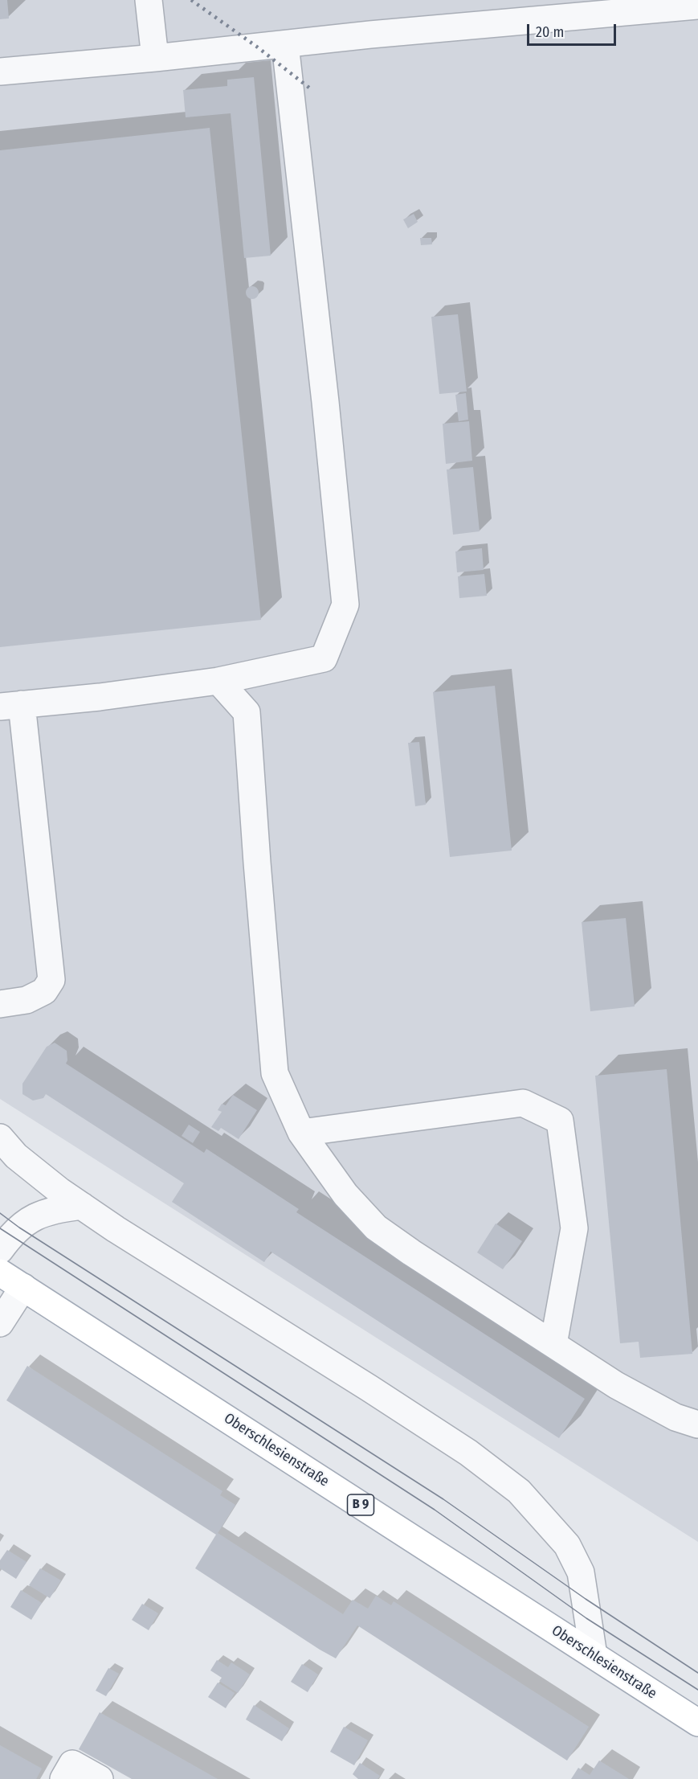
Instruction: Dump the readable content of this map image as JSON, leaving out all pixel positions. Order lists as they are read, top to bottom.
{
  "streets": {
    "main road": ["Oberschlesienstraße", "B 9"]
  },
  "scale_bar": "20 m"
}
